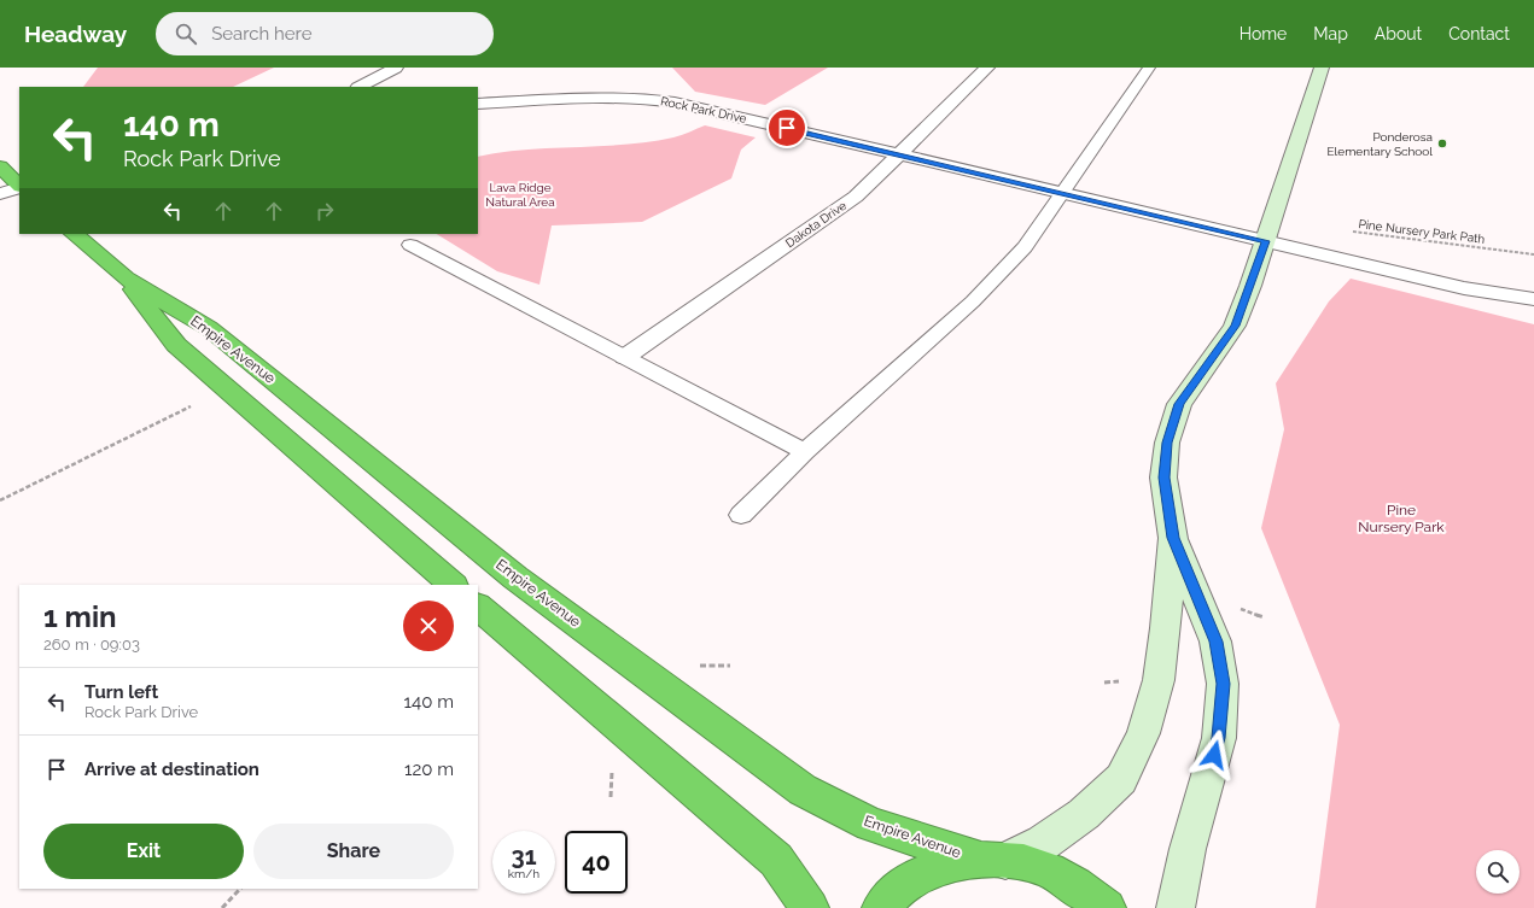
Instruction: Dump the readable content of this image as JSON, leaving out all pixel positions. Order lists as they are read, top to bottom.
{
  "streets": {
    "highway": ["Empire Avenue"],
    "street": ["Rock Park Drive", "Dakota Drive"],
    "path": ["Pine Nursery Park Path"]
  },
  "crossings": [
    ["Rock Park Drive", "Dakota Drive"]
  ],
  "parks": ["Lava Ridge Natural Area", "Pine Nursery Park"],
  "places": ["Ponderosa Elementary School"],
  "page": {
    "header": "Headway",
    "search": "Search here",
    "nav": [
      "Home",
      "Map",
      "About",
      "Contact"
    ],
    "turn": ["140 m", "Rock Park Drive"],
    "heading": ["1 min", "260 m · 09:03"],
    "list": [
      {
        "name": "Turn left",
        "note": "Rock Park Drive",
        "value": "140 m"
      },
      {
        "name": "Arrive at destination",
        "value": "120 m"
      }
    ],
    "buttons": ["Exit", "Share"],
    "speed": "31 km/h",
    "limit": "40"
  }
}
